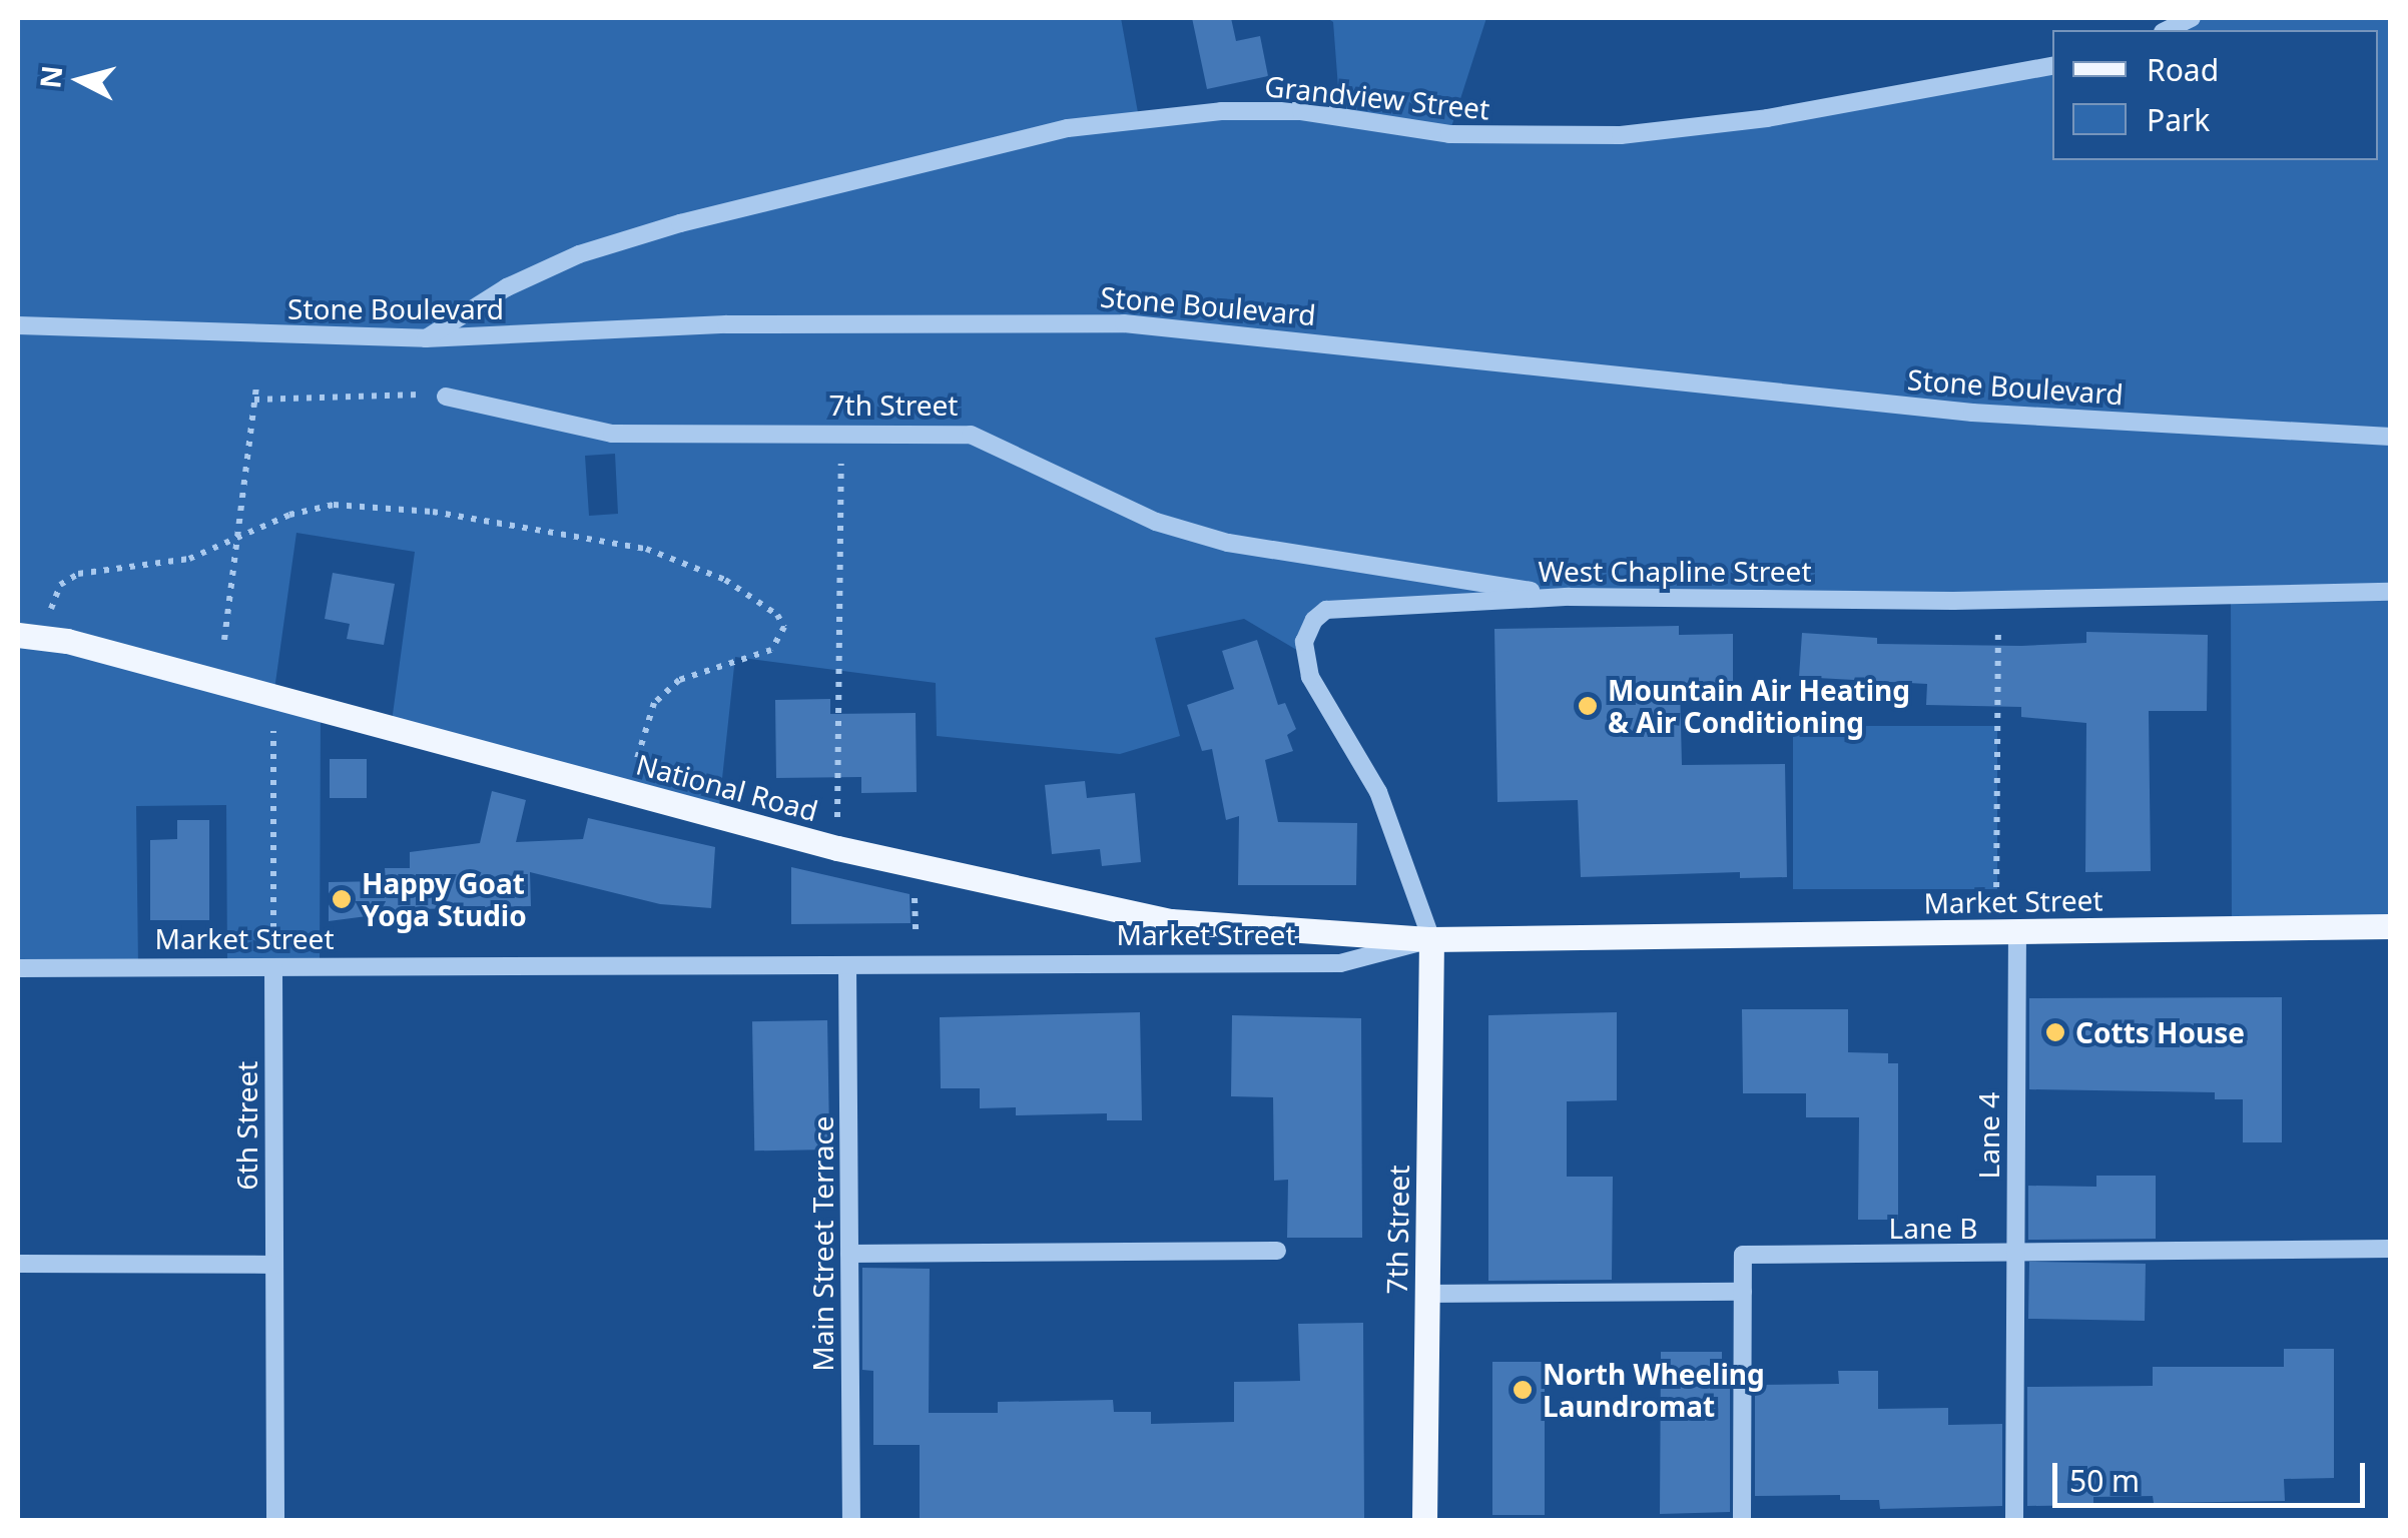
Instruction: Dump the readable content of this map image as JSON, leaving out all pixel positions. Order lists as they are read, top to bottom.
{
  "streets": {
    "main road": ["7th Street", "National Road", "Market Street"],
    "street": [
      "Grandview Street",
      "Stone Boulevard",
      "West Chapline Street",
      "6th Street",
      "Lane 4",
      "Lane B",
      "Main Street Terrace"
    ]
  },
  "crossings": [
    ["Grandview Street", "Stone Boulevard"],
    ["7th Street", "West Chapline Street"],
    ["7th Street", "National Road"],
    ["7th Street", "Market Street"],
    ["West Chapline Street", "National Road"],
    ["West Chapline Street", "Market Street"],
    ["National Road", "Market Street"],
    ["Market Street", "6th Street"],
    ["Market Street", "Lane 4"],
    ["Market Street", "Main Street Terrace"],
    ["Lane 4", "Lane B"]
  ],
  "places": [
    "Mountain Air Heating & Air Conditioning",
    "Happy Goat Yoga Studio",
    "Cotts House",
    "North Wheeling Laundromat"
  ],
  "legend": ["Road", "Park"],
  "scale_bar": "50 m",
  "north": "left"
}
